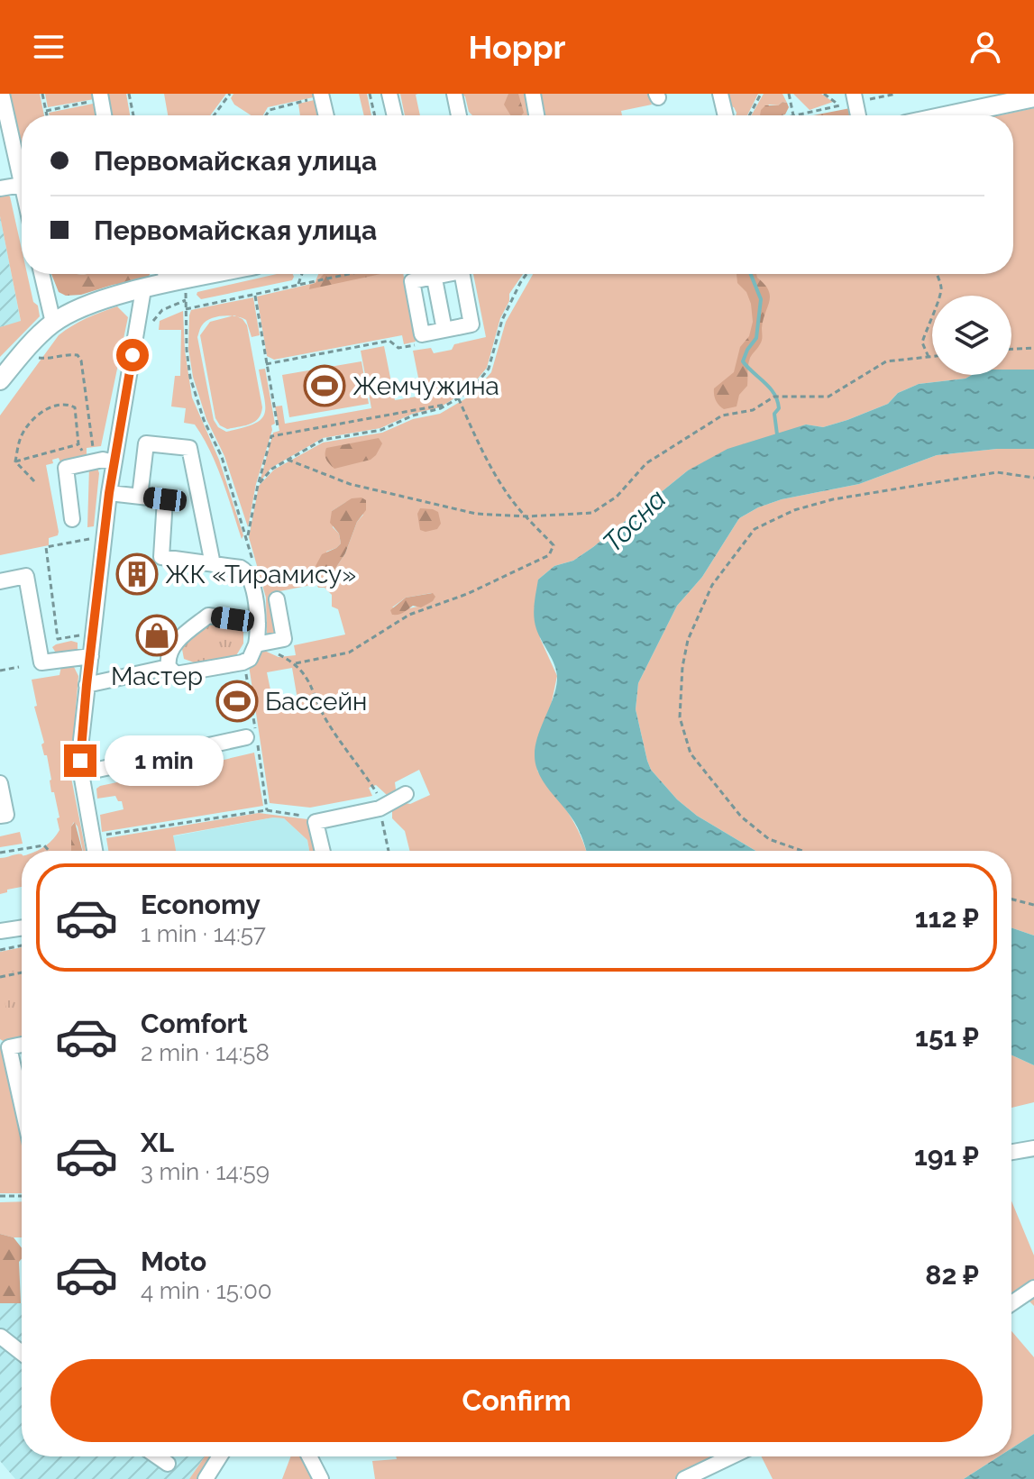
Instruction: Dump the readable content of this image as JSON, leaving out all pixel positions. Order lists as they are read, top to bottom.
{
  "water": ["Тосна"],
  "places": {
    "sports": ["Жемчужина", "Бассейн"],
    "building": ["ЖК «Тирамису»"],
    "shop": ["Мастер"]
  },
  "page": {
    "header": "Hoppr",
    "banner": ["Первомайская улица", "Первомайская улица"],
    "bubble": "1 min",
    "list": [
      {
        "name": "Economy",
        "note": "1 min · 14:57",
        "value": "112 ₽"
      },
      {
        "name": "Comfort",
        "note": "2 min · 14:58",
        "value": "151 ₽"
      },
      {
        "name": "XL",
        "note": "3 min · 14:59",
        "value": "191 ₽"
      },
      {
        "name": "Moto",
        "note": "4 min · 15:00",
        "value": "82 ₽"
      }
    ],
    "buttons": "Confirm"
  }
}
